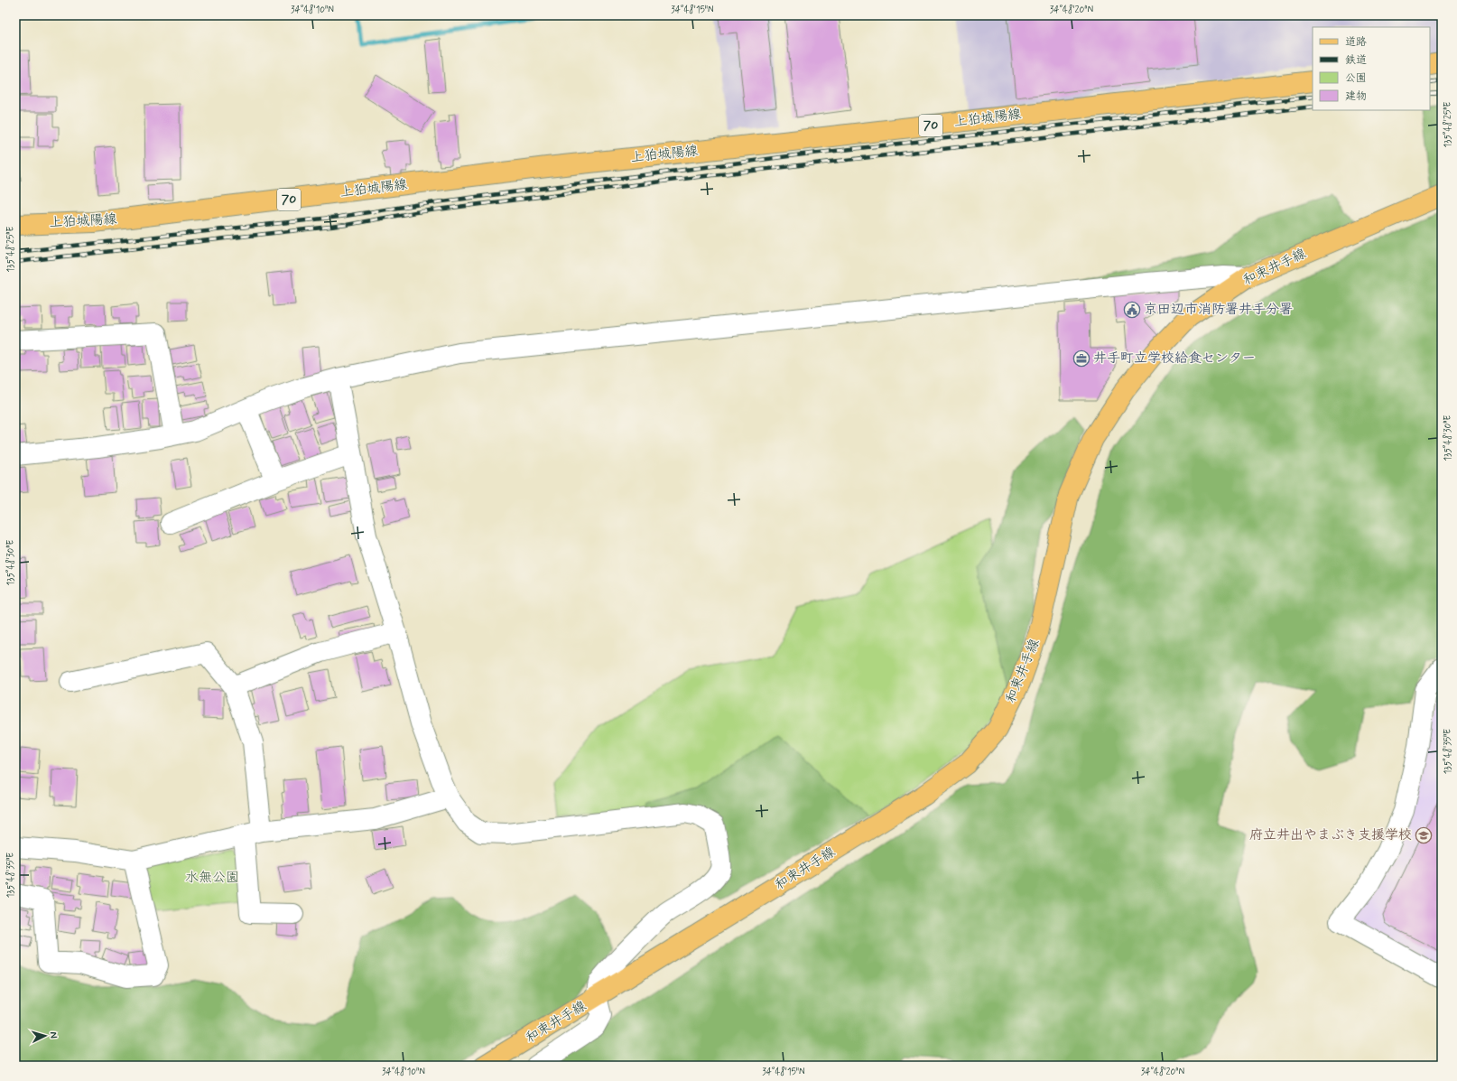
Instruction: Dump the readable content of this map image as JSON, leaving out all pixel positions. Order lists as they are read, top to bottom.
{
  "streets": {
    "main road": ["上狛城陽線", "70", "和束井手線"]
  },
  "parks": ["水無公園"],
  "places": {
    "public building": ["京田辺市消防署井手分署"],
    "office": ["井手町立学校給食センター"],
    "school or university": ["府立井出やまぶき支援学校"]
  },
  "legend": [
    "道路",
    "鉄道",
    "公園",
    "建物"
  ],
  "north": "right",
  "coordinates": [
    "34°48'10\"N",
    "34°48'15\"N",
    "34°48'20\"N",
    "135°48'25\"E",
    "135°48'30\"E",
    "135°48'35\"E"
  ]
}
